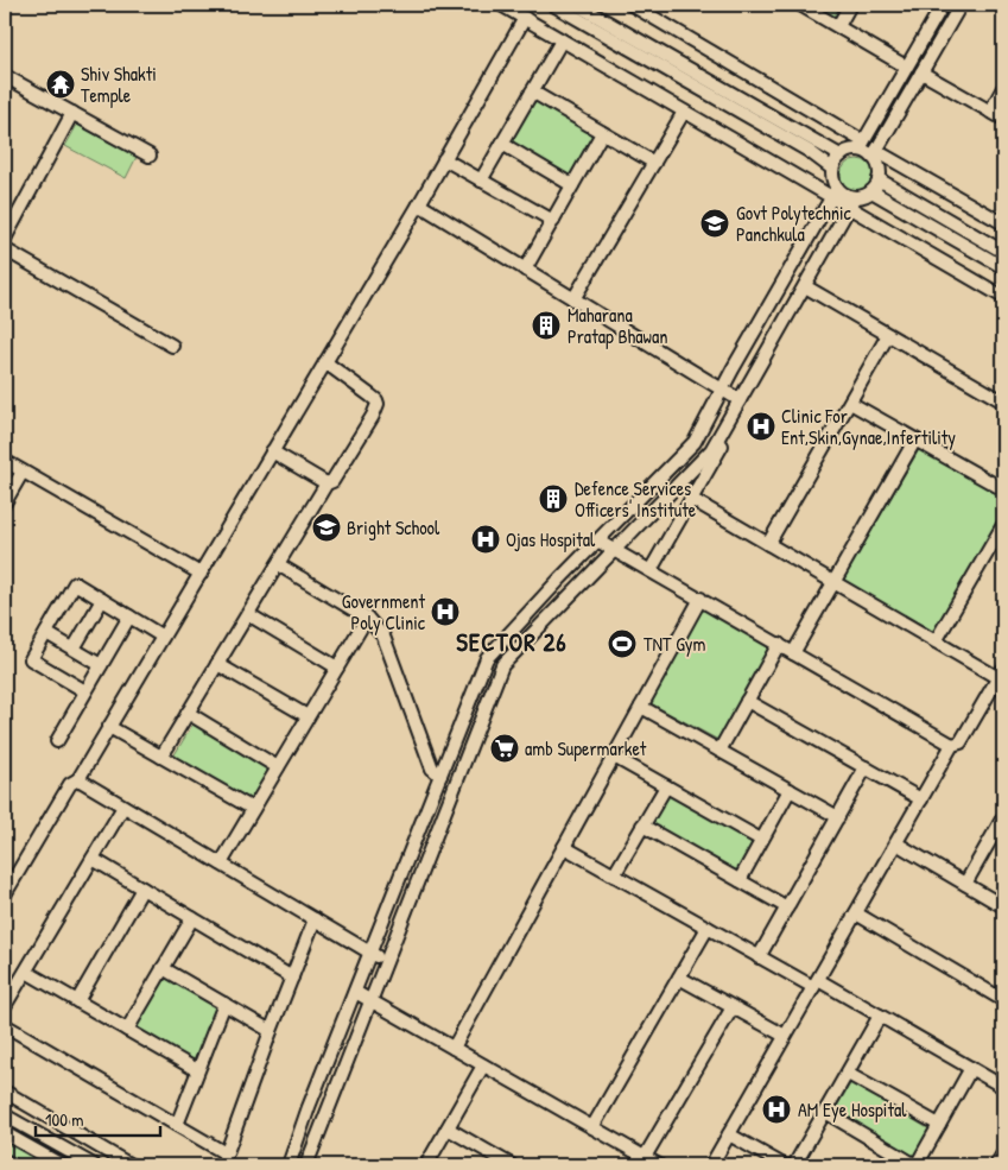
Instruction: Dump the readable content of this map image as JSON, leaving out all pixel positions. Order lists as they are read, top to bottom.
{
  "districts": ["SECTOR 26"],
  "places": {
    "temple": ["Shiv Shakti Temple"],
    "school or university": ["Govt Polytechnic Panchkula", "Bright School"],
    "building": ["Maharana Pratap Bhawan", "Defence Services Officers' Institute"],
    "hospital": [
      "Clinic For Ent,Skin,Gynae,Infertility",
      "Ojas Hospital",
      "Government Poly Clinic",
      "AM Eye Hospital"
    ],
    "sports": ["TNT Gym"],
    "supermarket": ["amb Supermarket"]
  },
  "scale_bar": "100 m"
}
